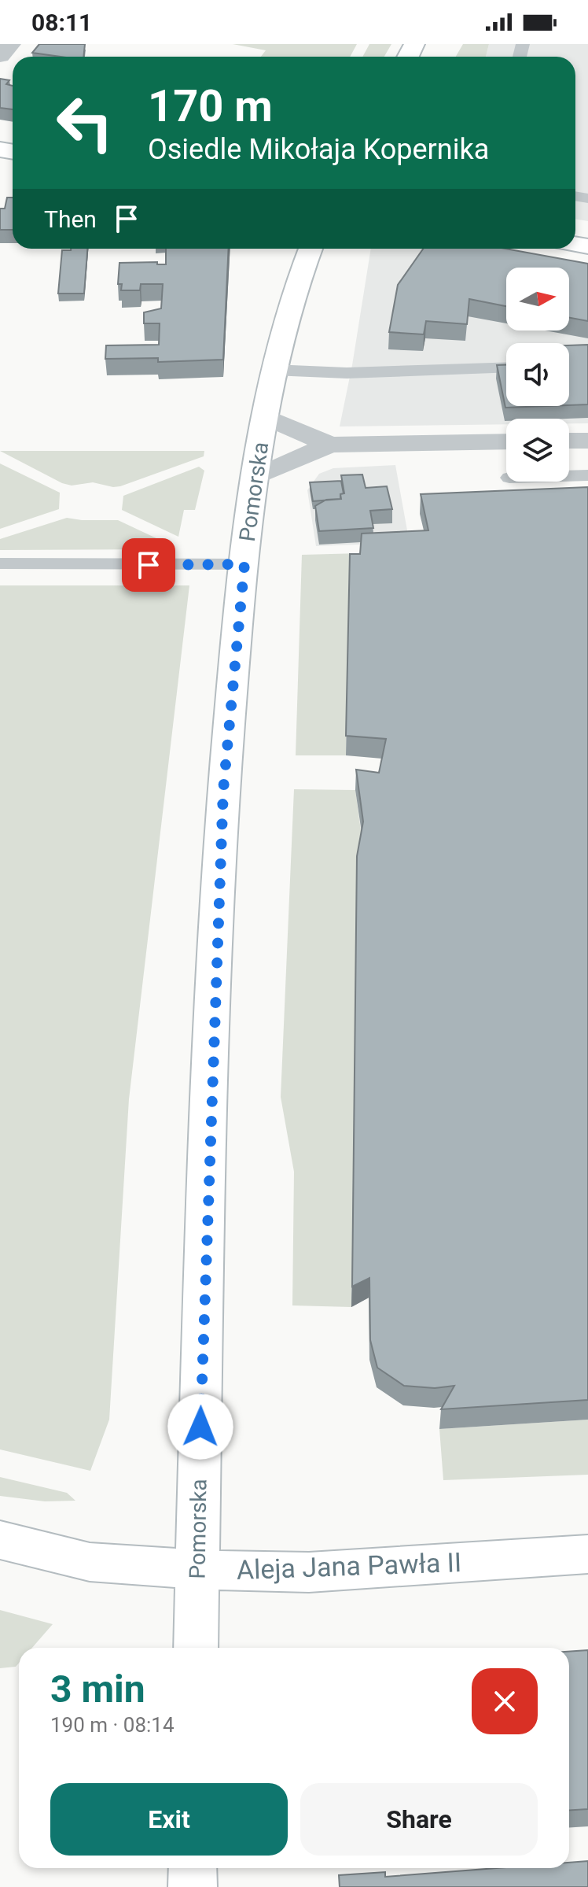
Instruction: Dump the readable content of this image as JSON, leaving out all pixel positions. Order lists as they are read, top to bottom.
{
  "streets": {
    "street": ["Pomorska", "Aleja Jana Pawła II"]
  },
  "crossings": [
    ["Pomorska", "Aleja Jana Pawła II"]
  ],
  "north": "right",
  "page": {
    "status": "08:11",
    "turn": ["170 m", "Osiedle Mikołaja Kopernika"],
    "then": "Then",
    "heading": ["3 min", "190 m · 08:14"],
    "buttons": ["Exit", "Share"]
  }
}
